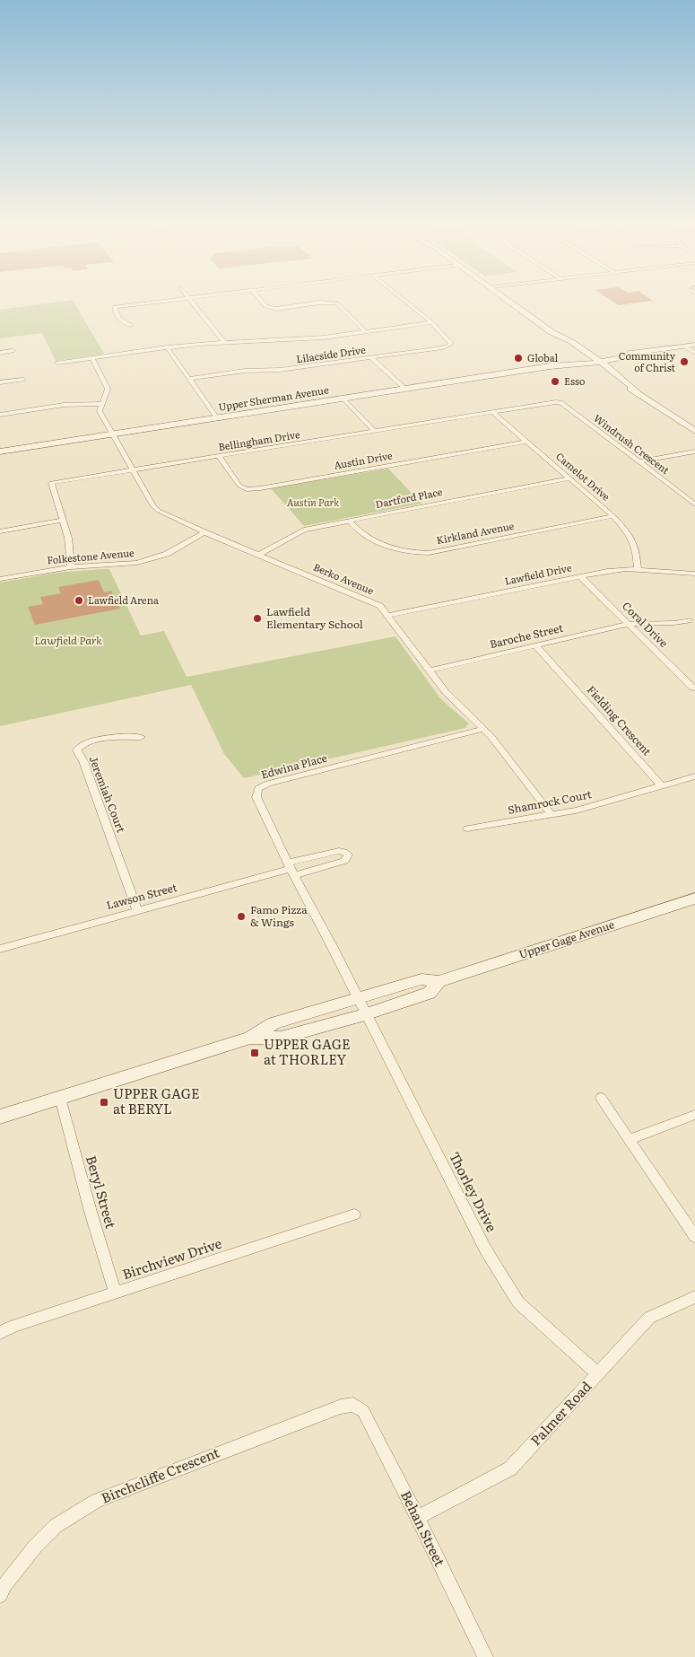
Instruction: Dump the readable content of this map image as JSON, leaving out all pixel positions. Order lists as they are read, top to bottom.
{
  "streets": {
    "main road": ["Upper Sherman Avenue", "Upper Gage Avenue"],
    "street": [
      "Lilacside Drive",
      "Bellingham Drive",
      "Windrush Crescent",
      "Austin Drive",
      "Camelot Drive",
      "Dartford Place",
      "Kirkland Avenue",
      "Folkestone Avenue",
      "Lawfield Drive",
      "Berko Avenue",
      "Coral Drive",
      "Baroche Street",
      "Fielding Crescent",
      "Edwina Place",
      "Jeremiah Court",
      "Shamrock Court",
      "Lawson Street",
      "Beryl Street",
      "Thorley Drive",
      "Birchview Drive",
      "Palmer Road",
      "Birchcliffe Crescent",
      "Behan Street"
    ]
  },
  "crossings": [
    ["Upper Sherman Avenue", "Berko Avenue"],
    ["Bellingham Drive", "Windrush Crescent"],
    ["Bellingham Drive", "Austin Drive"],
    ["Bellingham Drive", "Camelot Drive"],
    ["Bellingham Drive", "Folkestone Avenue"],
    ["Bellingham Drive", "Berko Avenue"],
    ["Austin Drive", "Camelot Drive"],
    ["Camelot Drive", "Dartford Place"],
    ["Camelot Drive", "Kirkland Avenue"],
    ["Camelot Drive", "Lawfield Drive"],
    ["Dartford Place", "Kirkland Avenue"],
    ["Dartford Place", "Berko Avenue"],
    ["Folkestone Avenue", "Berko Avenue"],
    ["Lawfield Drive", "Berko Avenue"],
    ["Lawfield Drive", "Coral Drive"],
    ["Berko Avenue", "Baroche Street"],
    ["Berko Avenue", "Edwina Place"],
    ["Berko Avenue", "Shamrock Court"],
    ["Coral Drive", "Baroche Street"],
    ["Baroche Street", "Fielding Crescent"],
    ["Fielding Crescent", "Shamrock Court"],
    ["Edwina Place", "Lawson Street"],
    ["Edwina Place", "Upper Gage Avenue"],
    ["Edwina Place", "Thorley Drive"],
    ["Jeremiah Court", "Lawson Street"],
    ["Upper Gage Avenue", "Beryl Street"],
    ["Upper Gage Avenue", "Thorley Drive"],
    ["Beryl Street", "Birchview Drive"],
    ["Thorley Drive", "Palmer Road"],
    ["Palmer Road", "Behan Street"],
    ["Birchcliffe Crescent", "Behan Street"]
  ],
  "parks": ["Austin Park", "Lawfield Park"],
  "places": {
    "other": [
      "Global",
      "Community of Christ",
      "Esso",
      "Lawfield Arena",
      "Lawfield Elementary School",
      "Famo Pizza & Wings"
    ],
    "transit": ["UPPER GAGE at THORLEY", "UPPER GAGE at BERYL"]
  }
}
